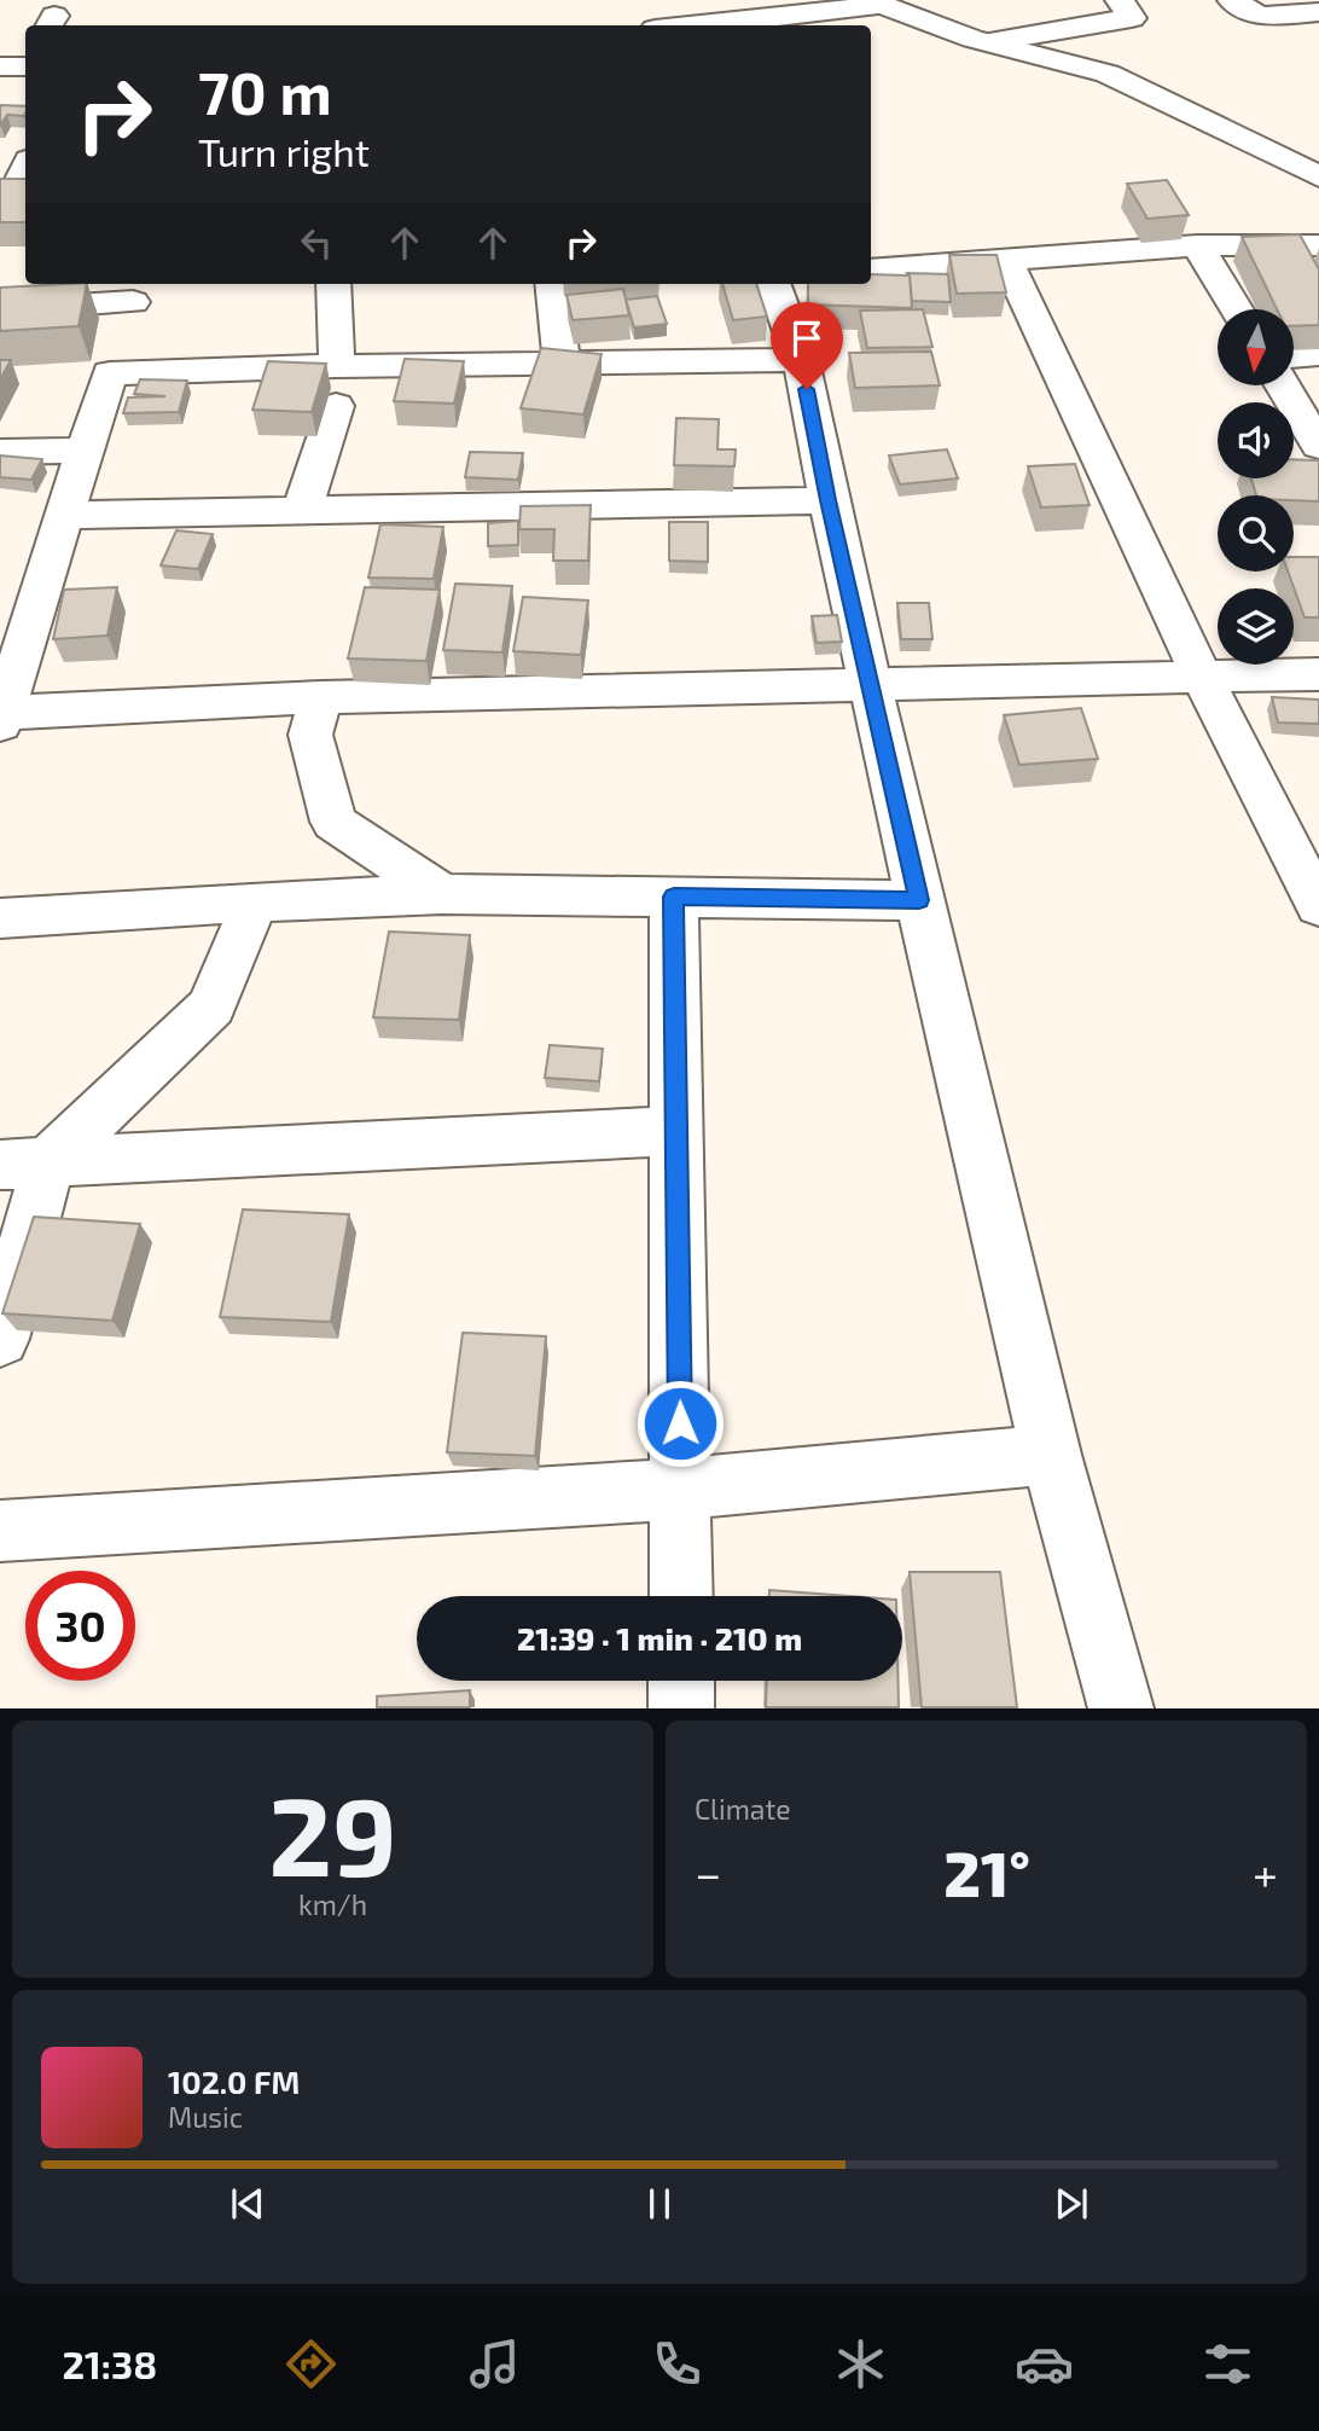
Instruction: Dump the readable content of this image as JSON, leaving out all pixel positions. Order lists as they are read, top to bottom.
{
  "north": "bottom",
  "page": {
    "turn": ["70 m", "Turn right"],
    "limit": "30",
    "trip": "21:39 · 1 min · 210 m",
    "tile": [
      ["29", "km/h"],
      "Climate"
    ],
    "heat": ["−", "21°", "+"],
    "song": ["102.0 FM", "Music"],
    "tabs": "21:38"
  }
}
